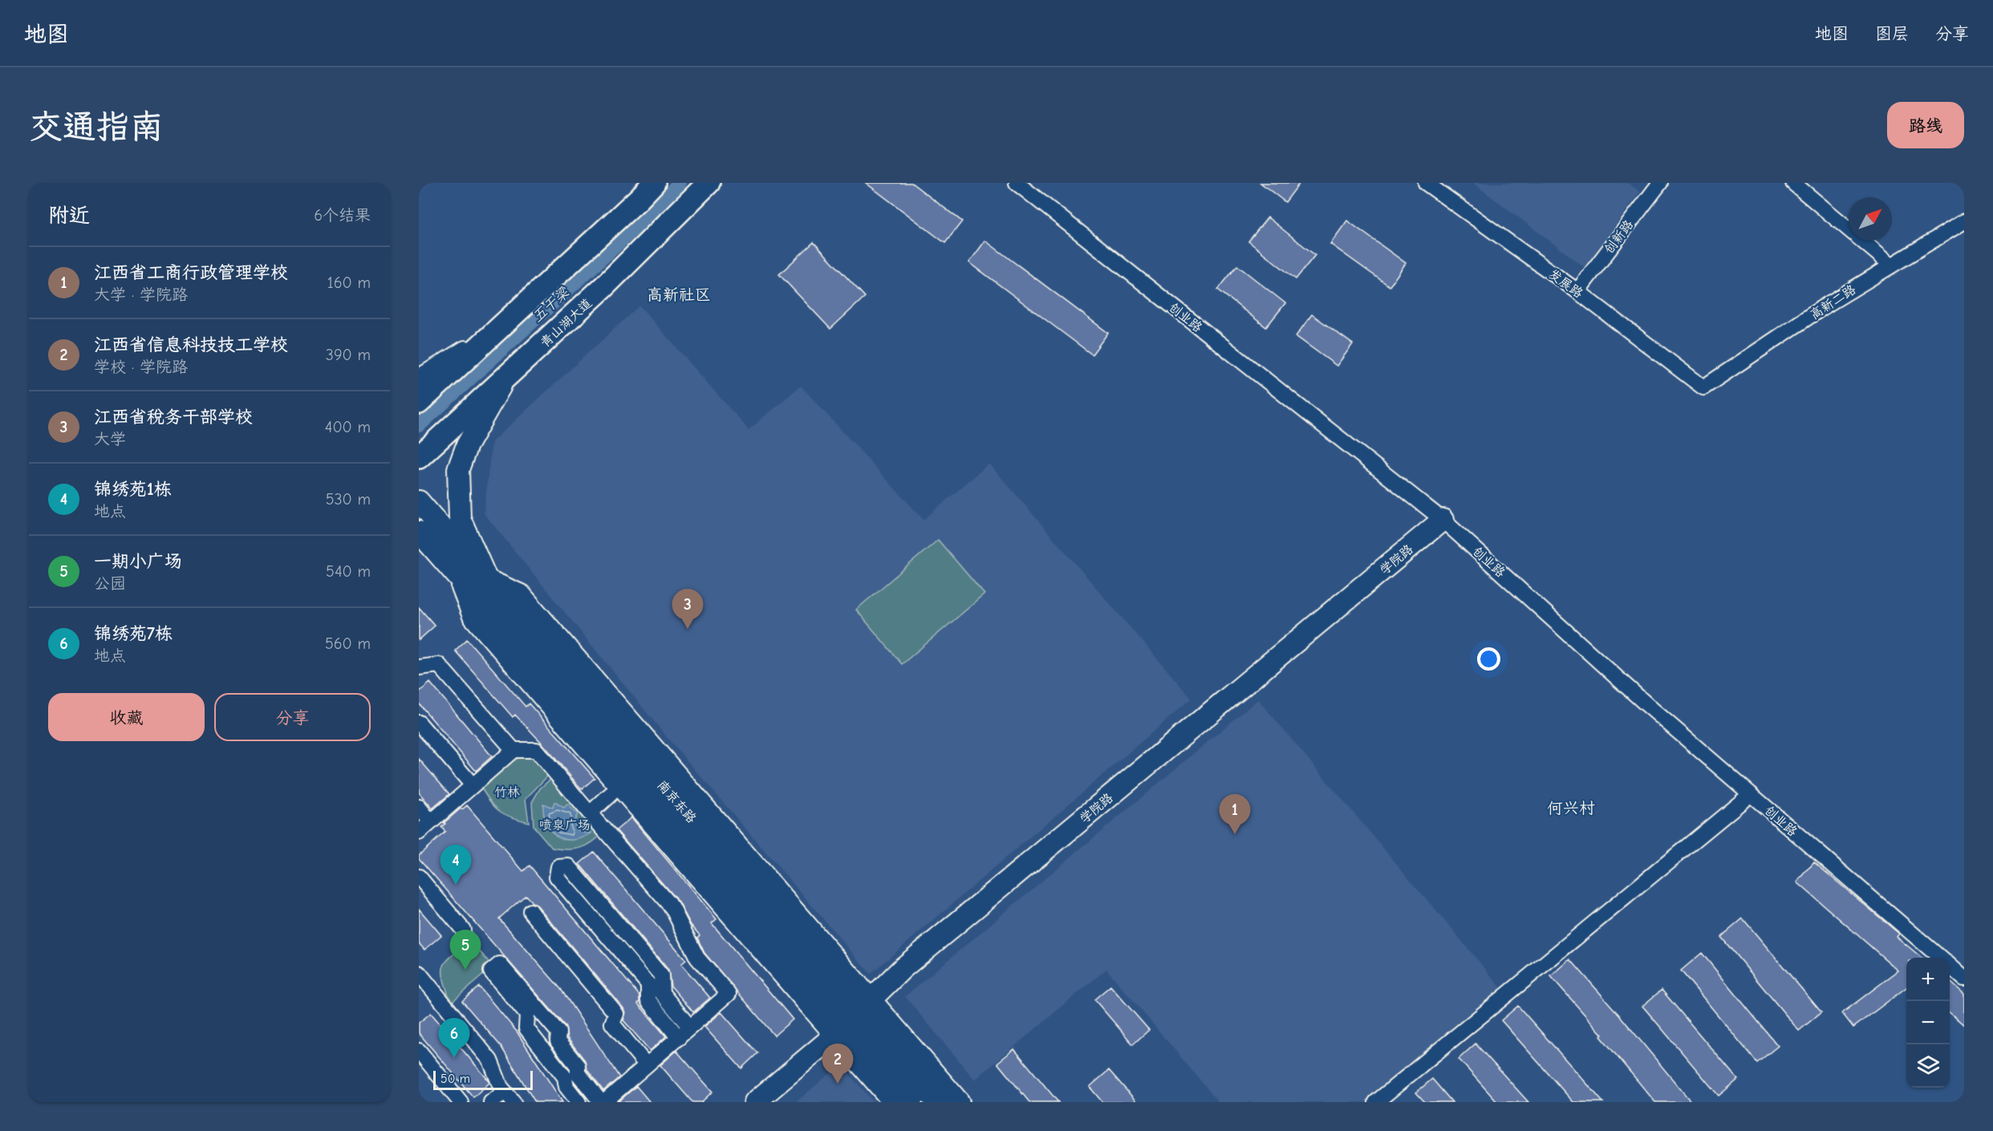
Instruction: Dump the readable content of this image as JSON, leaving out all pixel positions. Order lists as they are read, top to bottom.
{
  "streets": {
    "main road": ["青山湖大道", "学院路", "南京东路"],
    "street": [
      "创新路",
      "发展路",
      "高新二路",
      "创业路"
    ]
  },
  "crossings": [
    ["创新路", "发展路"],
    ["发展路", "高新二路"],
    ["创业路", "学院路"],
    ["学院路", "南京东路"]
  ],
  "districts": ["高新社区", "何兴村"],
  "water": ["五干梁"],
  "parks": ["竹林", "喷泉广场"],
  "scale_bar": "50 m",
  "north": "top right",
  "page": {
    "header": "地图",
    "nav": ["地图", "图层", "分享"],
    "buttons": [
      "路线",
      ["收藏", "分享"]
    ],
    "title": "交通指南",
    "heading": ["附近", "6个结果"],
    "list": [
      {
        "mark": "1",
        "name": "江西省工商行政管理学校",
        "note": "大学 · 学院路",
        "value": "160 m"
      },
      {
        "mark": "2",
        "name": "江西省信息科技技工学校",
        "note": "学校 · 学院路",
        "value": "390 m"
      },
      {
        "mark": "3",
        "name": "江西省税务干部学校",
        "note": "大学",
        "value": "400 m"
      },
      {
        "mark": "4",
        "name": "锦绣苑1栋",
        "note": "地点",
        "value": "530 m"
      },
      {
        "mark": "5",
        "name": "一期小广场",
        "note": "公园",
        "value": "540 m"
      },
      {
        "mark": "6",
        "name": "锦绣苑7栋",
        "note": "地点",
        "value": "560 m"
      }
    ],
    "pins": [
      "3",
      "1",
      "4",
      "5",
      "6",
      "2"
    ],
    "map_buttons": ["+", "−"],
    "scale": "50 m"
  }
}
